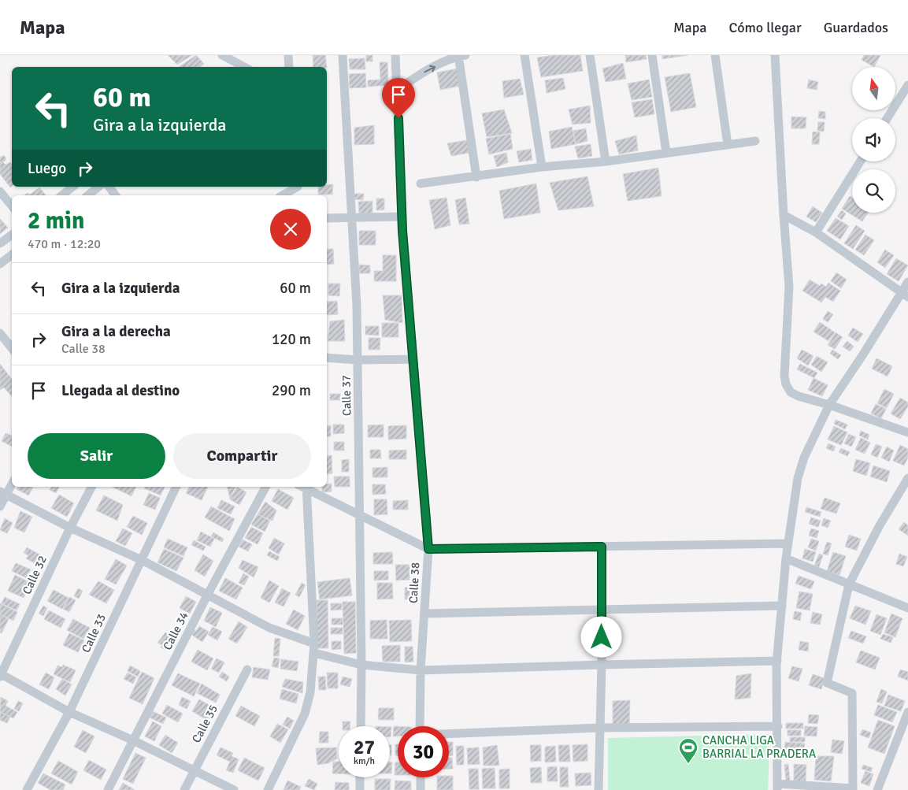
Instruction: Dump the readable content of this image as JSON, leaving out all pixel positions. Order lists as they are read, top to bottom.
{
  "streets": {
    "street": [
      "Calle 37",
      "Calle 32",
      "Calle 38",
      "Calle 34",
      "Calle 33",
      "Calle 35"
    ]
  },
  "places": {
    "sports": ["CANCHA LIGA BARRIAL LA PRADERA"]
  },
  "north": "top",
  "page": {
    "header": "Mapa",
    "nav": ["Mapa", "Cómo llegar", "Guardados"],
    "turn": ["60 m", "Gira a la izquierda"],
    "then": "Luego",
    "heading": ["2 min", "470 m · 12:20"],
    "list": [
      {
        "name": "Gira a la izquierda",
        "value": "60 m"
      },
      {
        "name": "Gira a la derecha",
        "note": "Calle 38",
        "value": "120 m"
      },
      {
        "name": "Llegada al destino",
        "value": "290 m"
      }
    ],
    "buttons": ["Salir", "Compartir"],
    "speed": "27 km/h",
    "limit": "30"
  }
}
